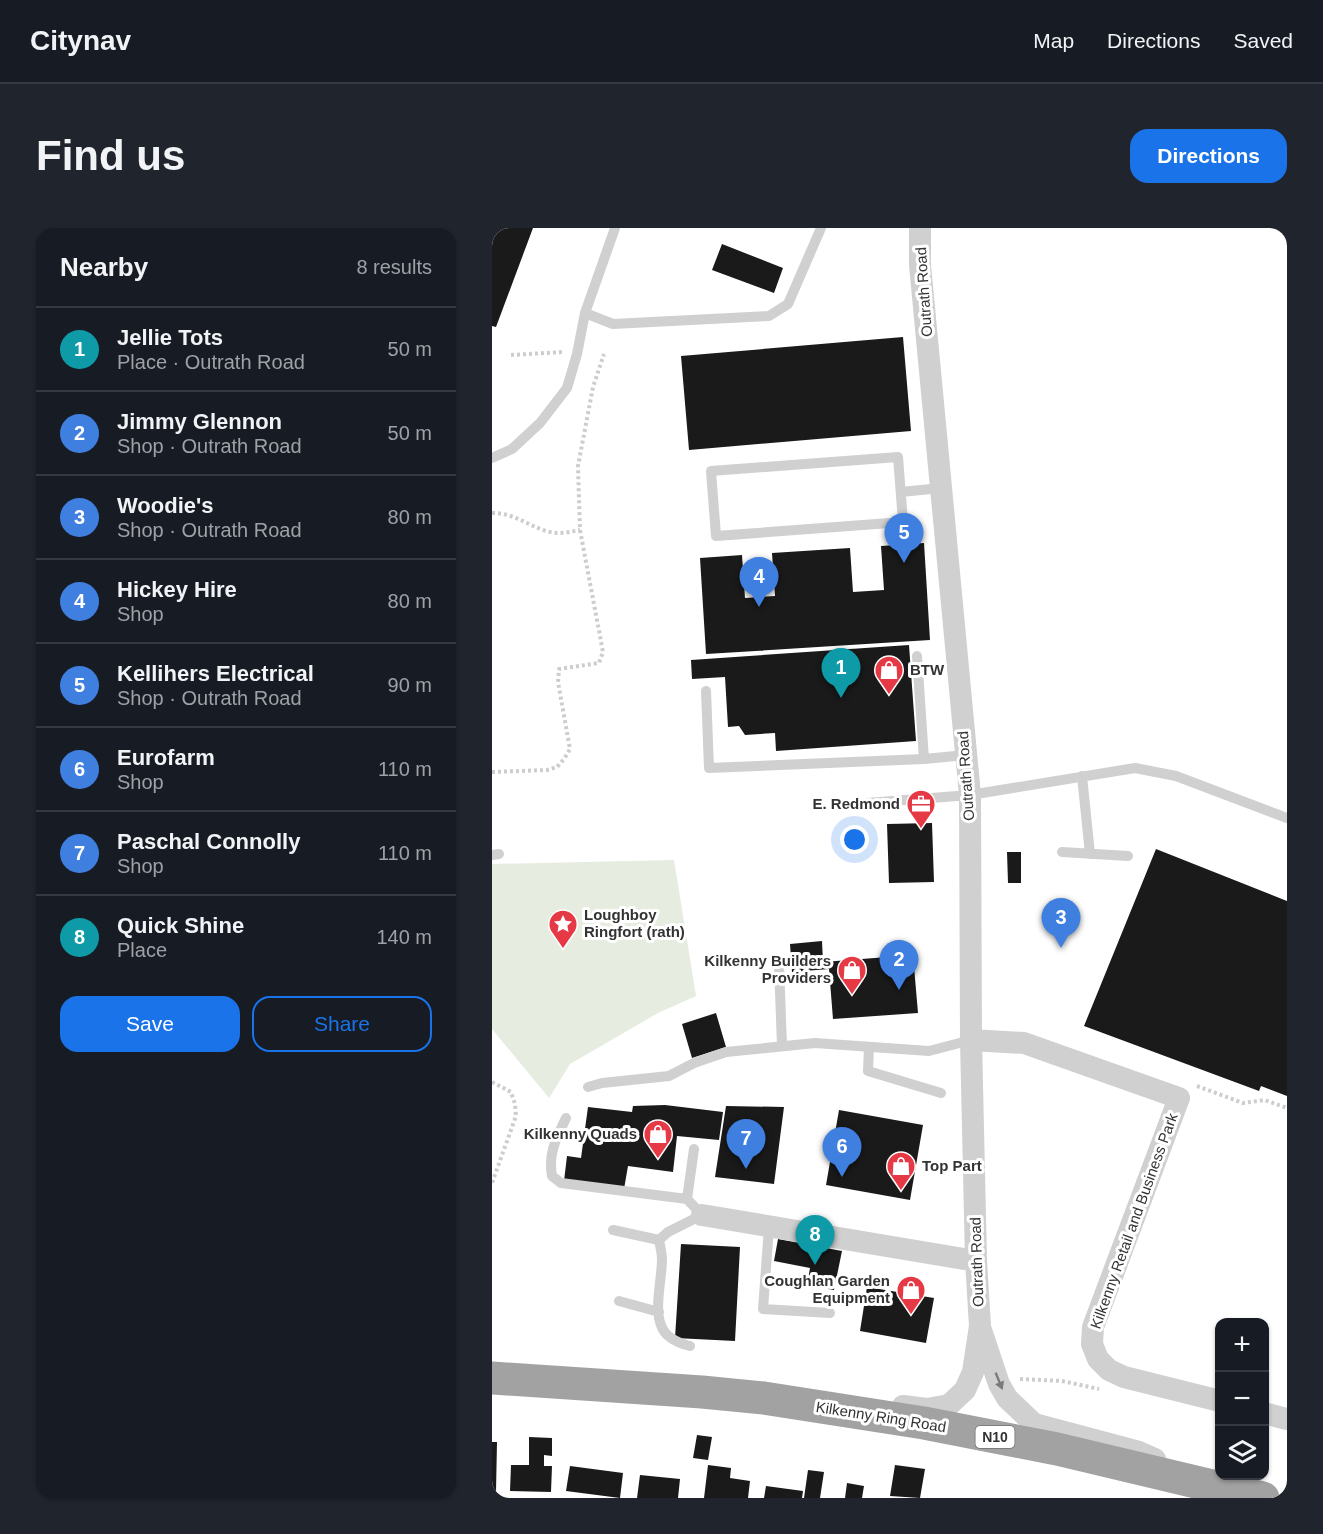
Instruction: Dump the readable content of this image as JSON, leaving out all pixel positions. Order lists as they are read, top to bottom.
{
  "streets": {
    "highway": ["Kilkenny Ring Road", "N10"],
    "street": ["Outrath Road", "Kilkenny Retail and Business Park"]
  },
  "crossings": [
    ["Outrath Road", "Kilkenny Retail and Business Park"],
    ["Outrath Road", "Kilkenny Ring Road"]
  ],
  "places": {
    "shop": [
      "BTW",
      "Kilkenny Builders Providers",
      "Kilkenny Quads",
      "Top Part",
      "Coughlan Garden Equipment"
    ],
    "office": ["E. Redmond"],
    "place": ["Loughboy Ringfort (rath)"]
  },
  "page": {
    "header": "Citynav",
    "nav": ["Map", "Directions", "Saved"],
    "buttons": [
      "Directions",
      ["Save", "Share"]
    ],
    "title": "Find us",
    "heading": ["Nearby", "8 results"],
    "list": [
      {
        "mark": "1",
        "name": "Jellie Tots",
        "note": "Place · Outrath Road",
        "value": "50 m"
      },
      {
        "mark": "2",
        "name": "Jimmy Glennon",
        "note": "Shop · Outrath Road",
        "value": "50 m"
      },
      {
        "mark": "3",
        "name": "Woodie's",
        "note": "Shop · Outrath Road",
        "value": "80 m"
      },
      {
        "mark": "4",
        "name": "Hickey Hire",
        "note": "Shop",
        "value": "80 m"
      },
      {
        "mark": "5",
        "name": "Kellihers Electrical",
        "note": "Shop · Outrath Road",
        "value": "90 m"
      },
      {
        "mark": "6",
        "name": "Eurofarm",
        "note": "Shop",
        "value": "110 m"
      },
      {
        "mark": "7",
        "name": "Paschal Connolly",
        "note": "Shop",
        "value": "110 m"
      },
      {
        "mark": "8",
        "name": "Quick Shine",
        "note": "Place",
        "value": "140 m"
      }
    ],
    "pins": [
      "5",
      "4",
      "1",
      "3",
      "2",
      "7",
      "6",
      "8"
    ],
    "map_buttons": ["+", "−"]
  }
}
